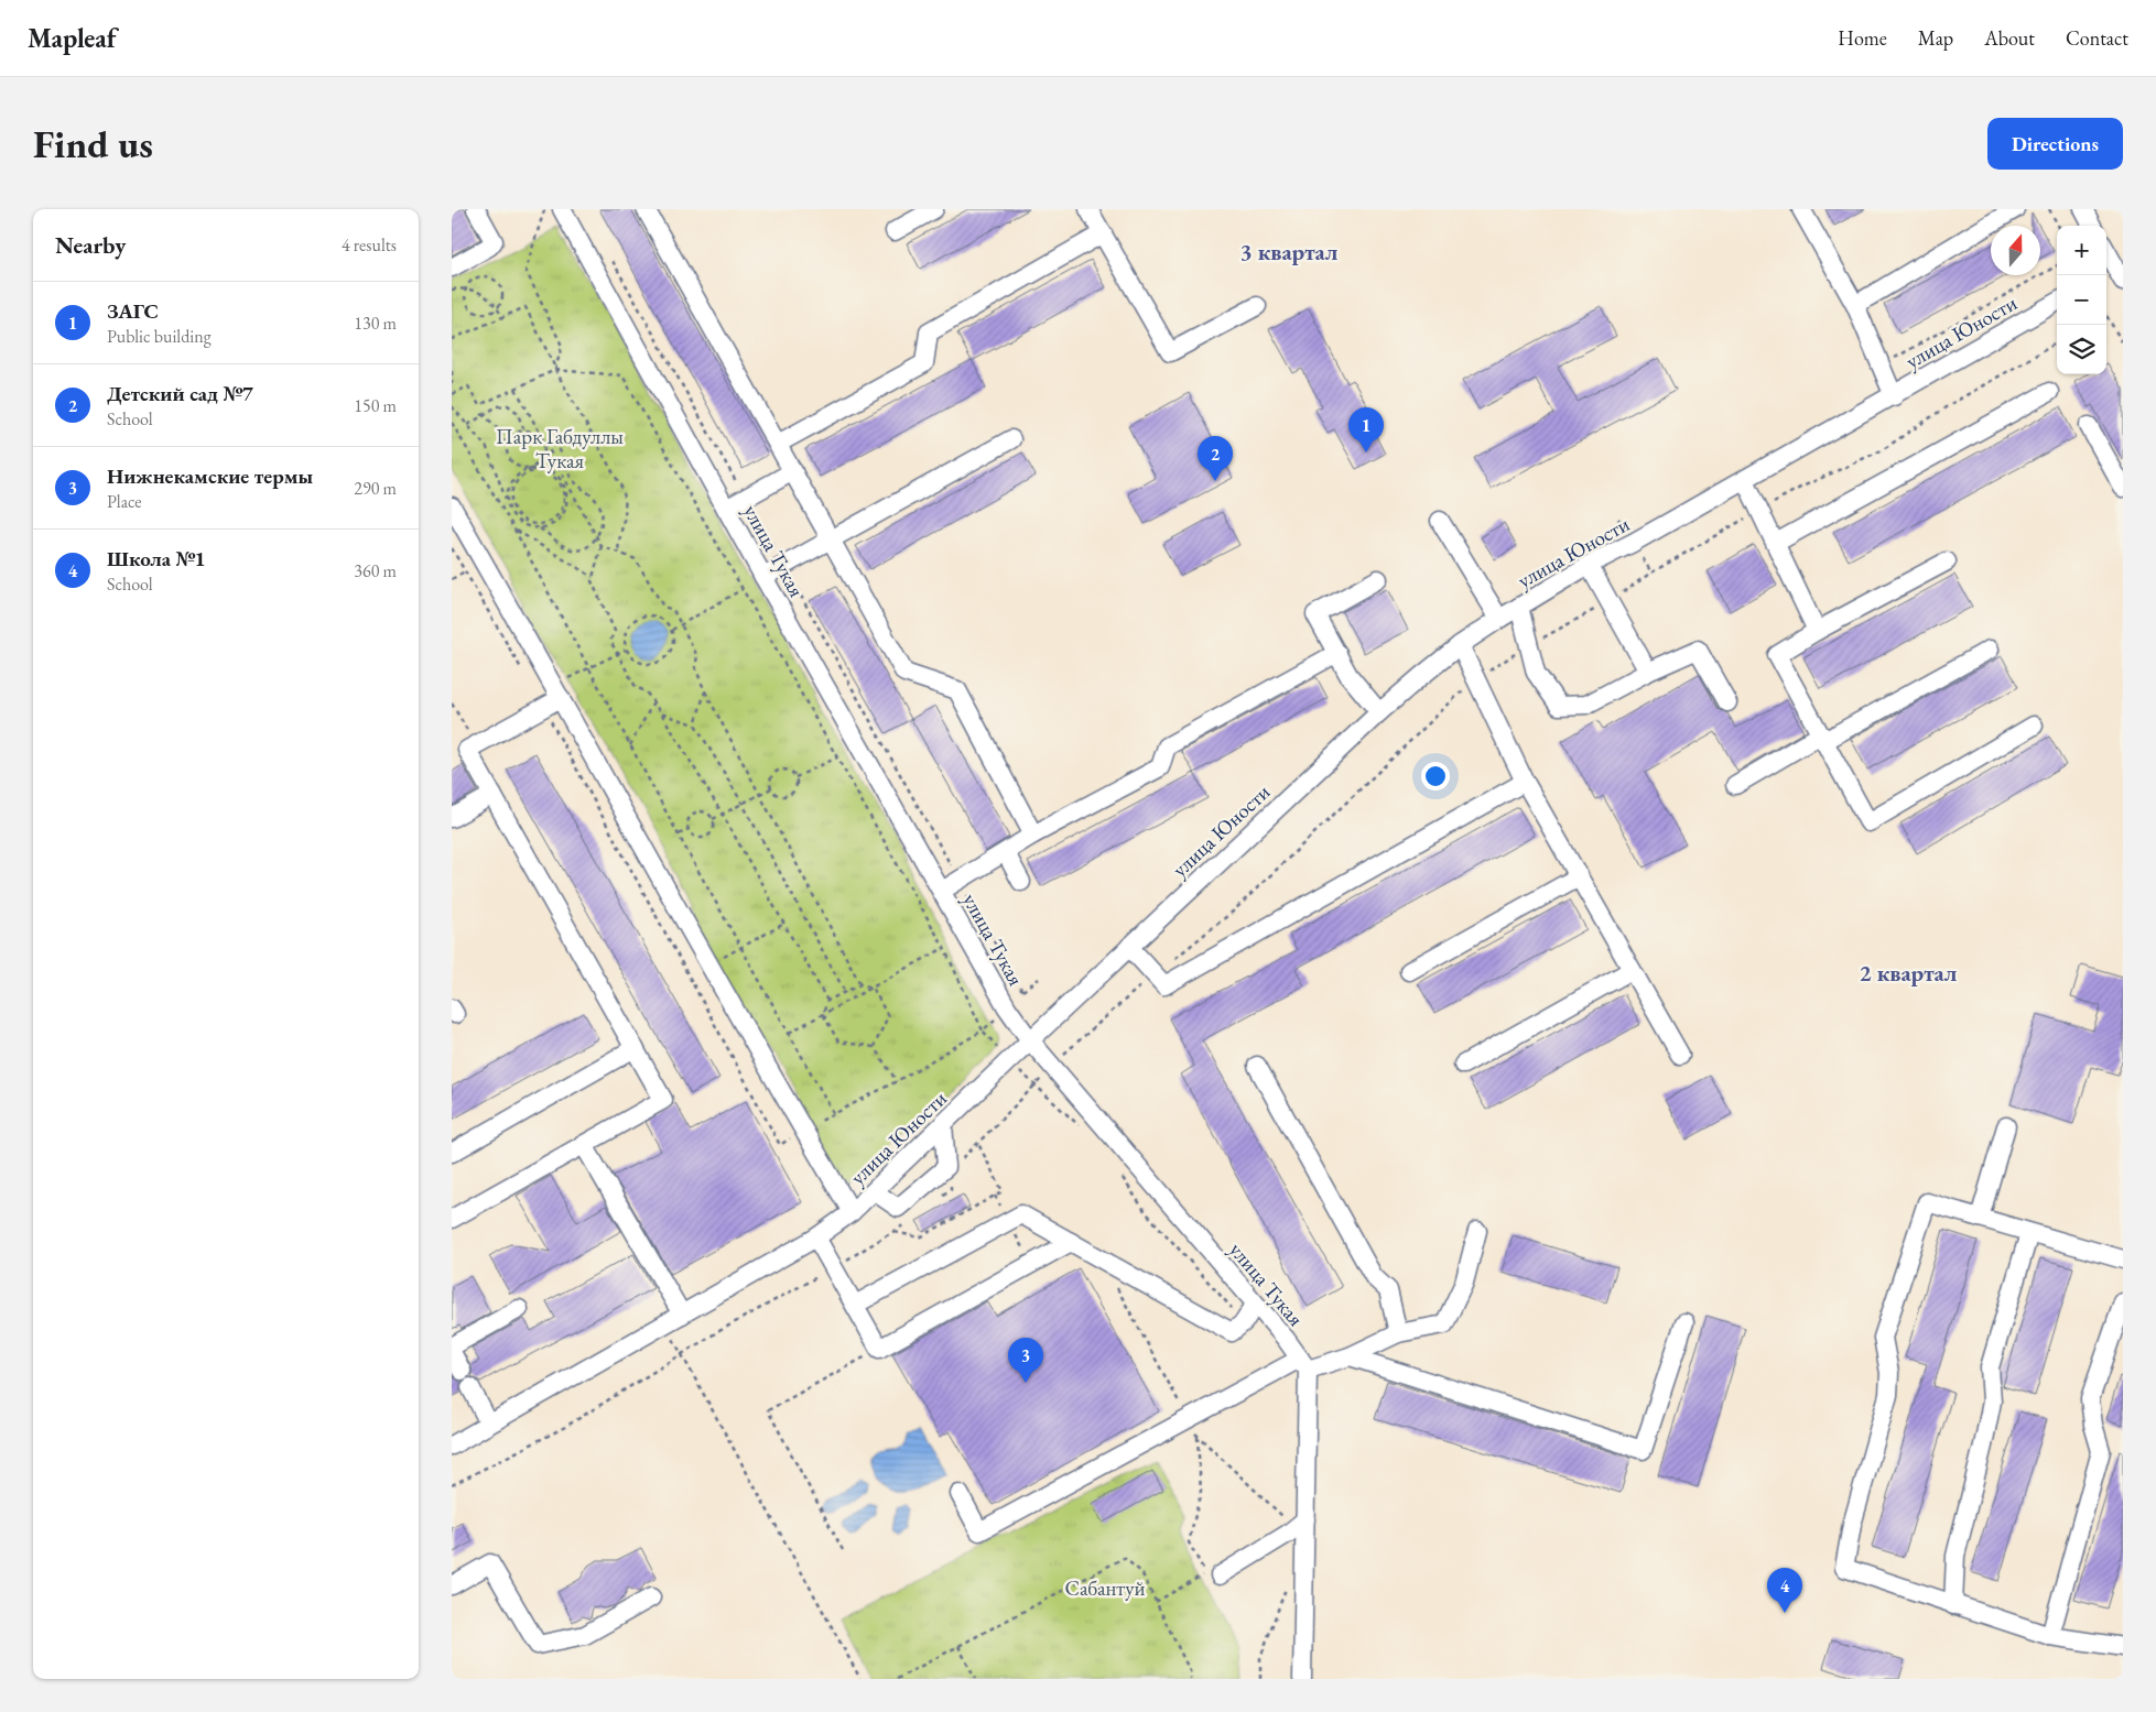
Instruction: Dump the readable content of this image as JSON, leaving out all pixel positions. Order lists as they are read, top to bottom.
{
  "streets": {
    "street": ["улица Юности", "улица Тукая"]
  },
  "crossings": [
    ["улица Юности", "улица Тукая"]
  ],
  "districts": ["3 квартал", "2 квартал"],
  "parks": ["Парк Габдуллы Тукая", "Сабантуй"],
  "north": "top",
  "page": {
    "header": "Mapleaf",
    "nav": [
      "Home",
      "Map",
      "About",
      "Contact"
    ],
    "buttons": "Directions",
    "title": "Find us",
    "heading": ["Nearby", "4 results"],
    "map_buttons": ["+", "−"],
    "list": [
      {
        "mark": "1",
        "name": "ЗАГС",
        "note": "Public building",
        "value": "130 m"
      },
      {
        "mark": "2",
        "name": "Детский сад №7",
        "note": "School",
        "value": "150 m"
      },
      {
        "mark": "3",
        "name": "Нижнекамские термы",
        "note": "Place",
        "value": "290 m"
      },
      {
        "mark": "4",
        "name": "Школа №1",
        "note": "School",
        "value": "360 m"
      }
    ],
    "pins": [
      "1",
      "2",
      "3",
      "4"
    ]
  }
}
